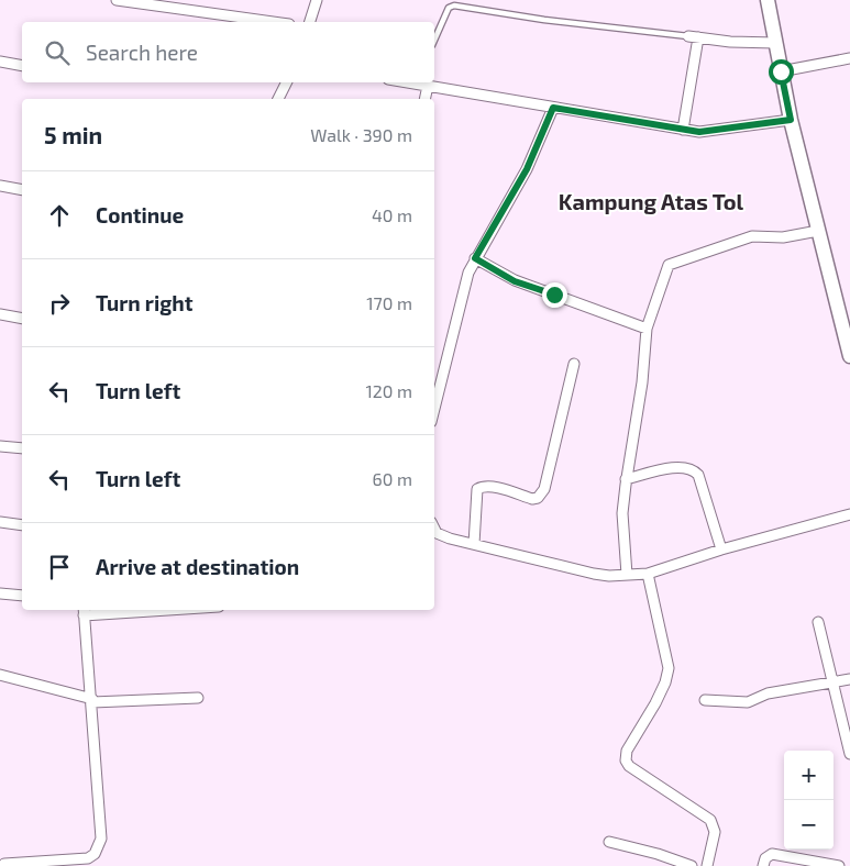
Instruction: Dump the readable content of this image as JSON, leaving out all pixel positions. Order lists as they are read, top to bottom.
{
  "districts": ["Kampung Atas Tol"],
  "page": {
    "search": "Search here",
    "heading": ["5 min", "Walk · 390 m"],
    "list": [
      ["Continue", "40 m"],
      ["Turn right", "170 m"],
      ["Turn left", "120 m"],
      ["Turn left", "60 m"],
      "Arrive at destination"
    ],
    "map_buttons": ["+", "−"]
  }
}
